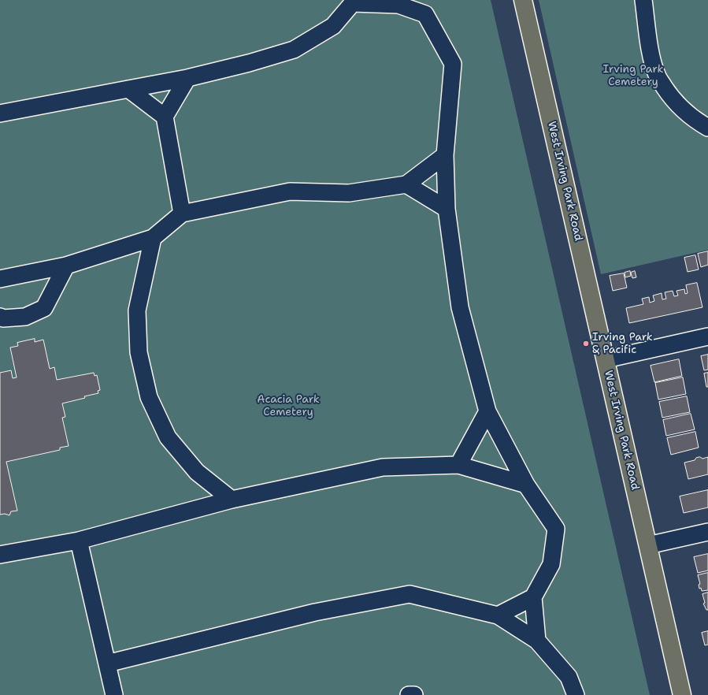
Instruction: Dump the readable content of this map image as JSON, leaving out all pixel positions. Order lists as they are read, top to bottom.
{
  "streets": {
    "main road": ["West Irving Park Road"]
  },
  "parks": ["Irving Park Cemetery", "Acacia Park Cemetery"],
  "places": ["Irving Park & Pacific"]
}
